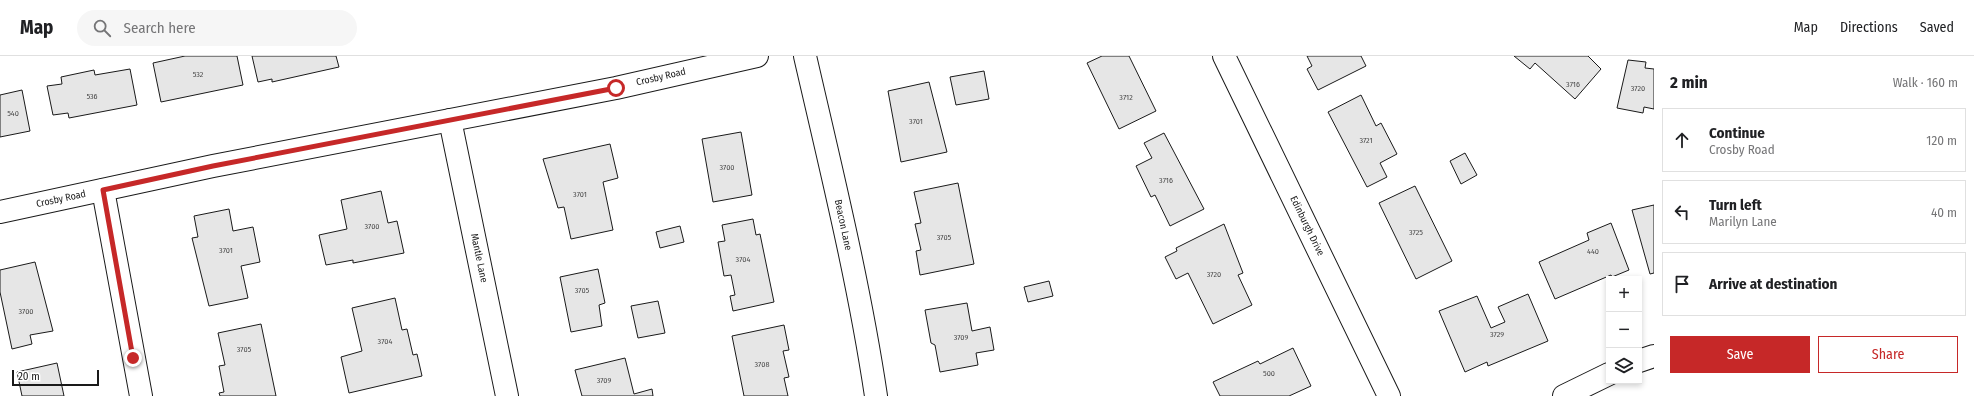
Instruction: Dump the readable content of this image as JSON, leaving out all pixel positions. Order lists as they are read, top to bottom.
{
  "streets": {
    "street": [
      "Crosby Road",
      "Beacon Lane",
      "Edinburgh Drive",
      "Mantle Lane"
    ]
  },
  "crossings": [
    ["Crosby Road", "Mantle Lane"]
  ],
  "house_numbers": [
    "532",
    "3716",
    "3720",
    "536",
    "3712",
    "540",
    "3701",
    "3721",
    "3700",
    "3716",
    "3701",
    "3700",
    "3725",
    "3705",
    "3701",
    "440",
    "3704",
    "3720",
    "3705",
    "3700",
    "3729",
    "3709",
    "3704",
    "3705",
    "3708",
    "500",
    "3709"
  ],
  "scale_bar": "20 m",
  "page": {
    "header": "Map",
    "search": "Search here",
    "nav": ["Map", "Directions", "Saved"],
    "heading": ["2 min", "Walk · 160 m"],
    "list": [
      ["Continue", "Crosby Road", "120 m"],
      ["Turn left", "Marilyn Lane", "40 m"],
      "Arrive at destination"
    ],
    "map_buttons": ["+", "−"],
    "buttons": ["Save", "Share"],
    "scale": "20 m"
  }
}
